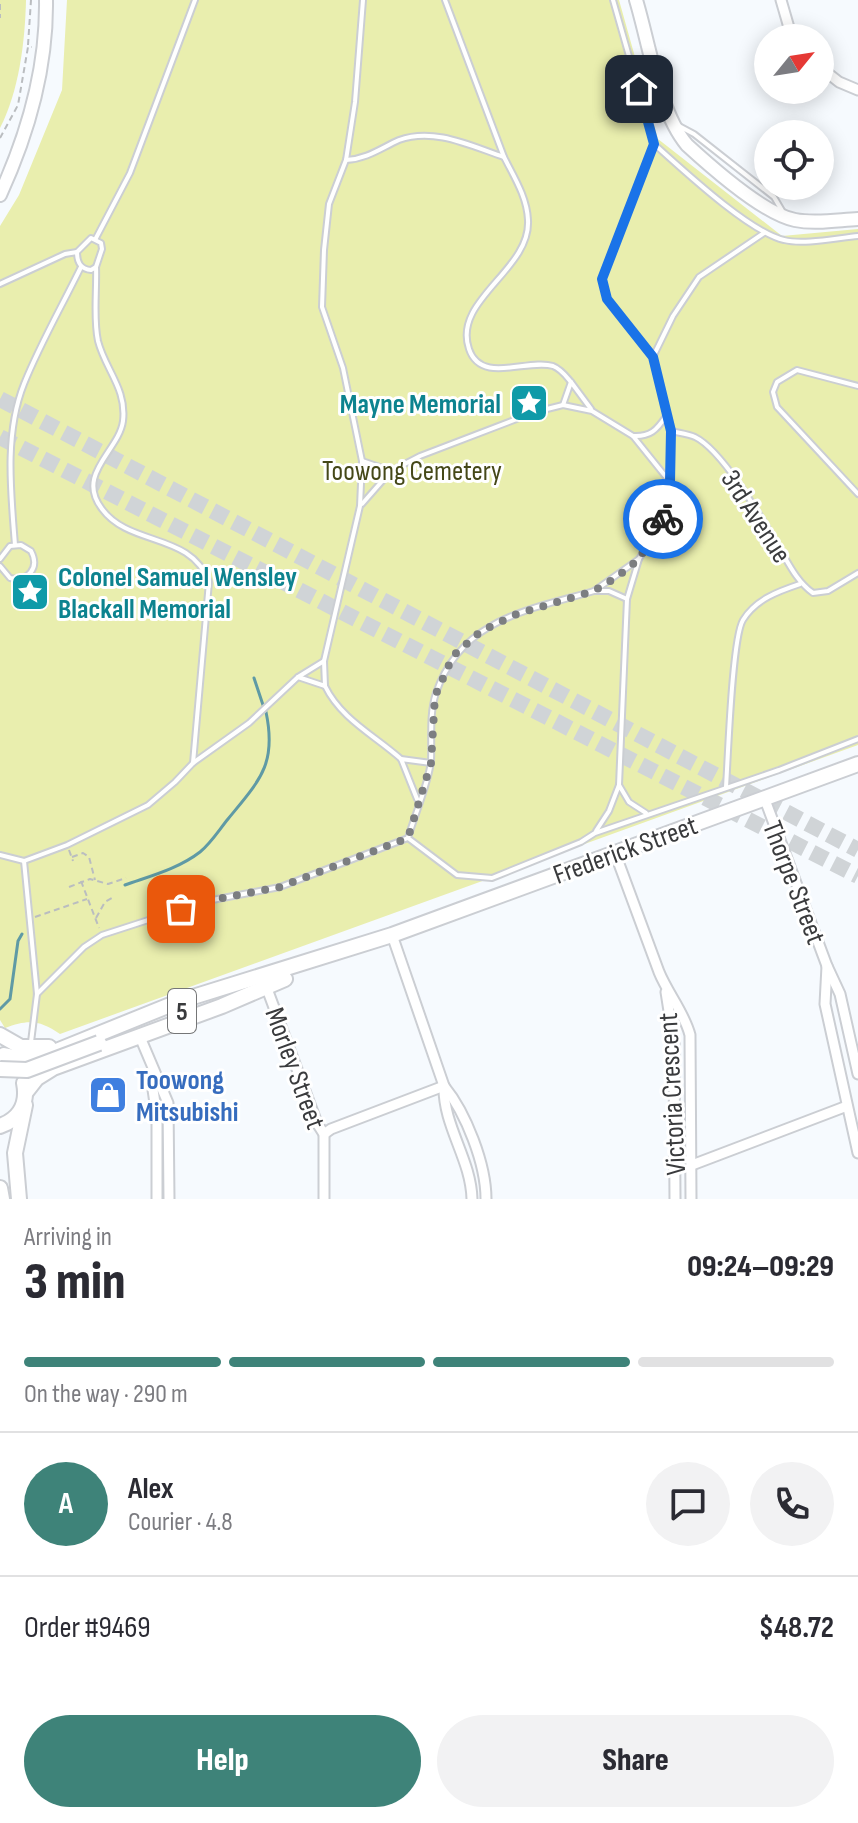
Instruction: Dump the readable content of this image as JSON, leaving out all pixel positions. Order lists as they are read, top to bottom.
{
  "streets": {
    "main road": ["Frederick Street", "5"],
    "street": ["Thorpe Street", "Morley Street", "Victoria Crescent"],
    "lane": ["3rd Avenue"]
  },
  "crossings": [
    ["Frederick Street", "Thorpe Street"],
    ["Frederick Street", "5"],
    ["Frederick Street", "Morley Street"],
    ["Frederick Street", "Victoria Crescent"],
    ["5", "Morley Street"]
  ],
  "parks": ["Toowong Cemetery"],
  "places": {
    "place": ["Mayne Memorial", "Colonel Samuel Wensley Blackall Memorial"],
    "shop": ["Toowong Mitsubishi"]
  },
  "north": "top right",
  "page": {
    "heading": ["3 min", "Arriving in", "09:24–09:29"],
    "panel": [
      "Alex",
      "Courier · 4.8",
      "Order #9469",
      "$48.72"
    ],
    "bar": "On the way · 290 m",
    "round": "A",
    "buttons": ["Help", "Share"]
  }
}
